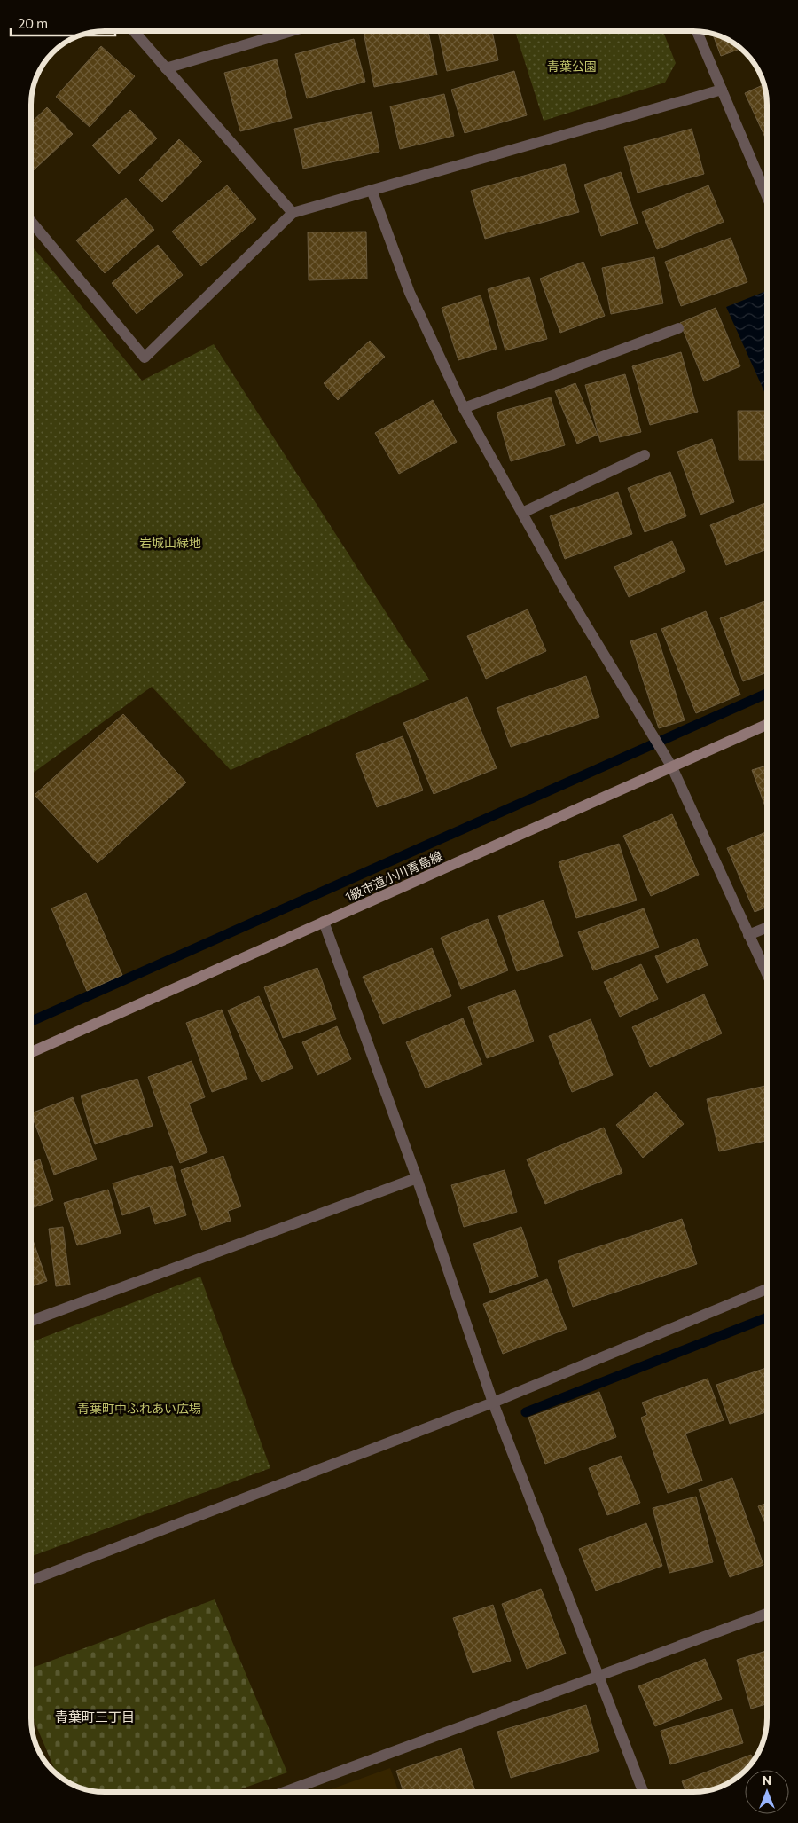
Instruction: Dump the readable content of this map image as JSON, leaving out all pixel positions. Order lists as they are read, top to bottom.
{
  "streets": {
    "street": ["1級市道小川青島線"]
  },
  "districts": ["青葉町三丁目"],
  "parks": ["青葉公園", "岩城山緑地", "青葉町中ふれあい広場"],
  "scale_bar": "20 m",
  "north": "top"
}
